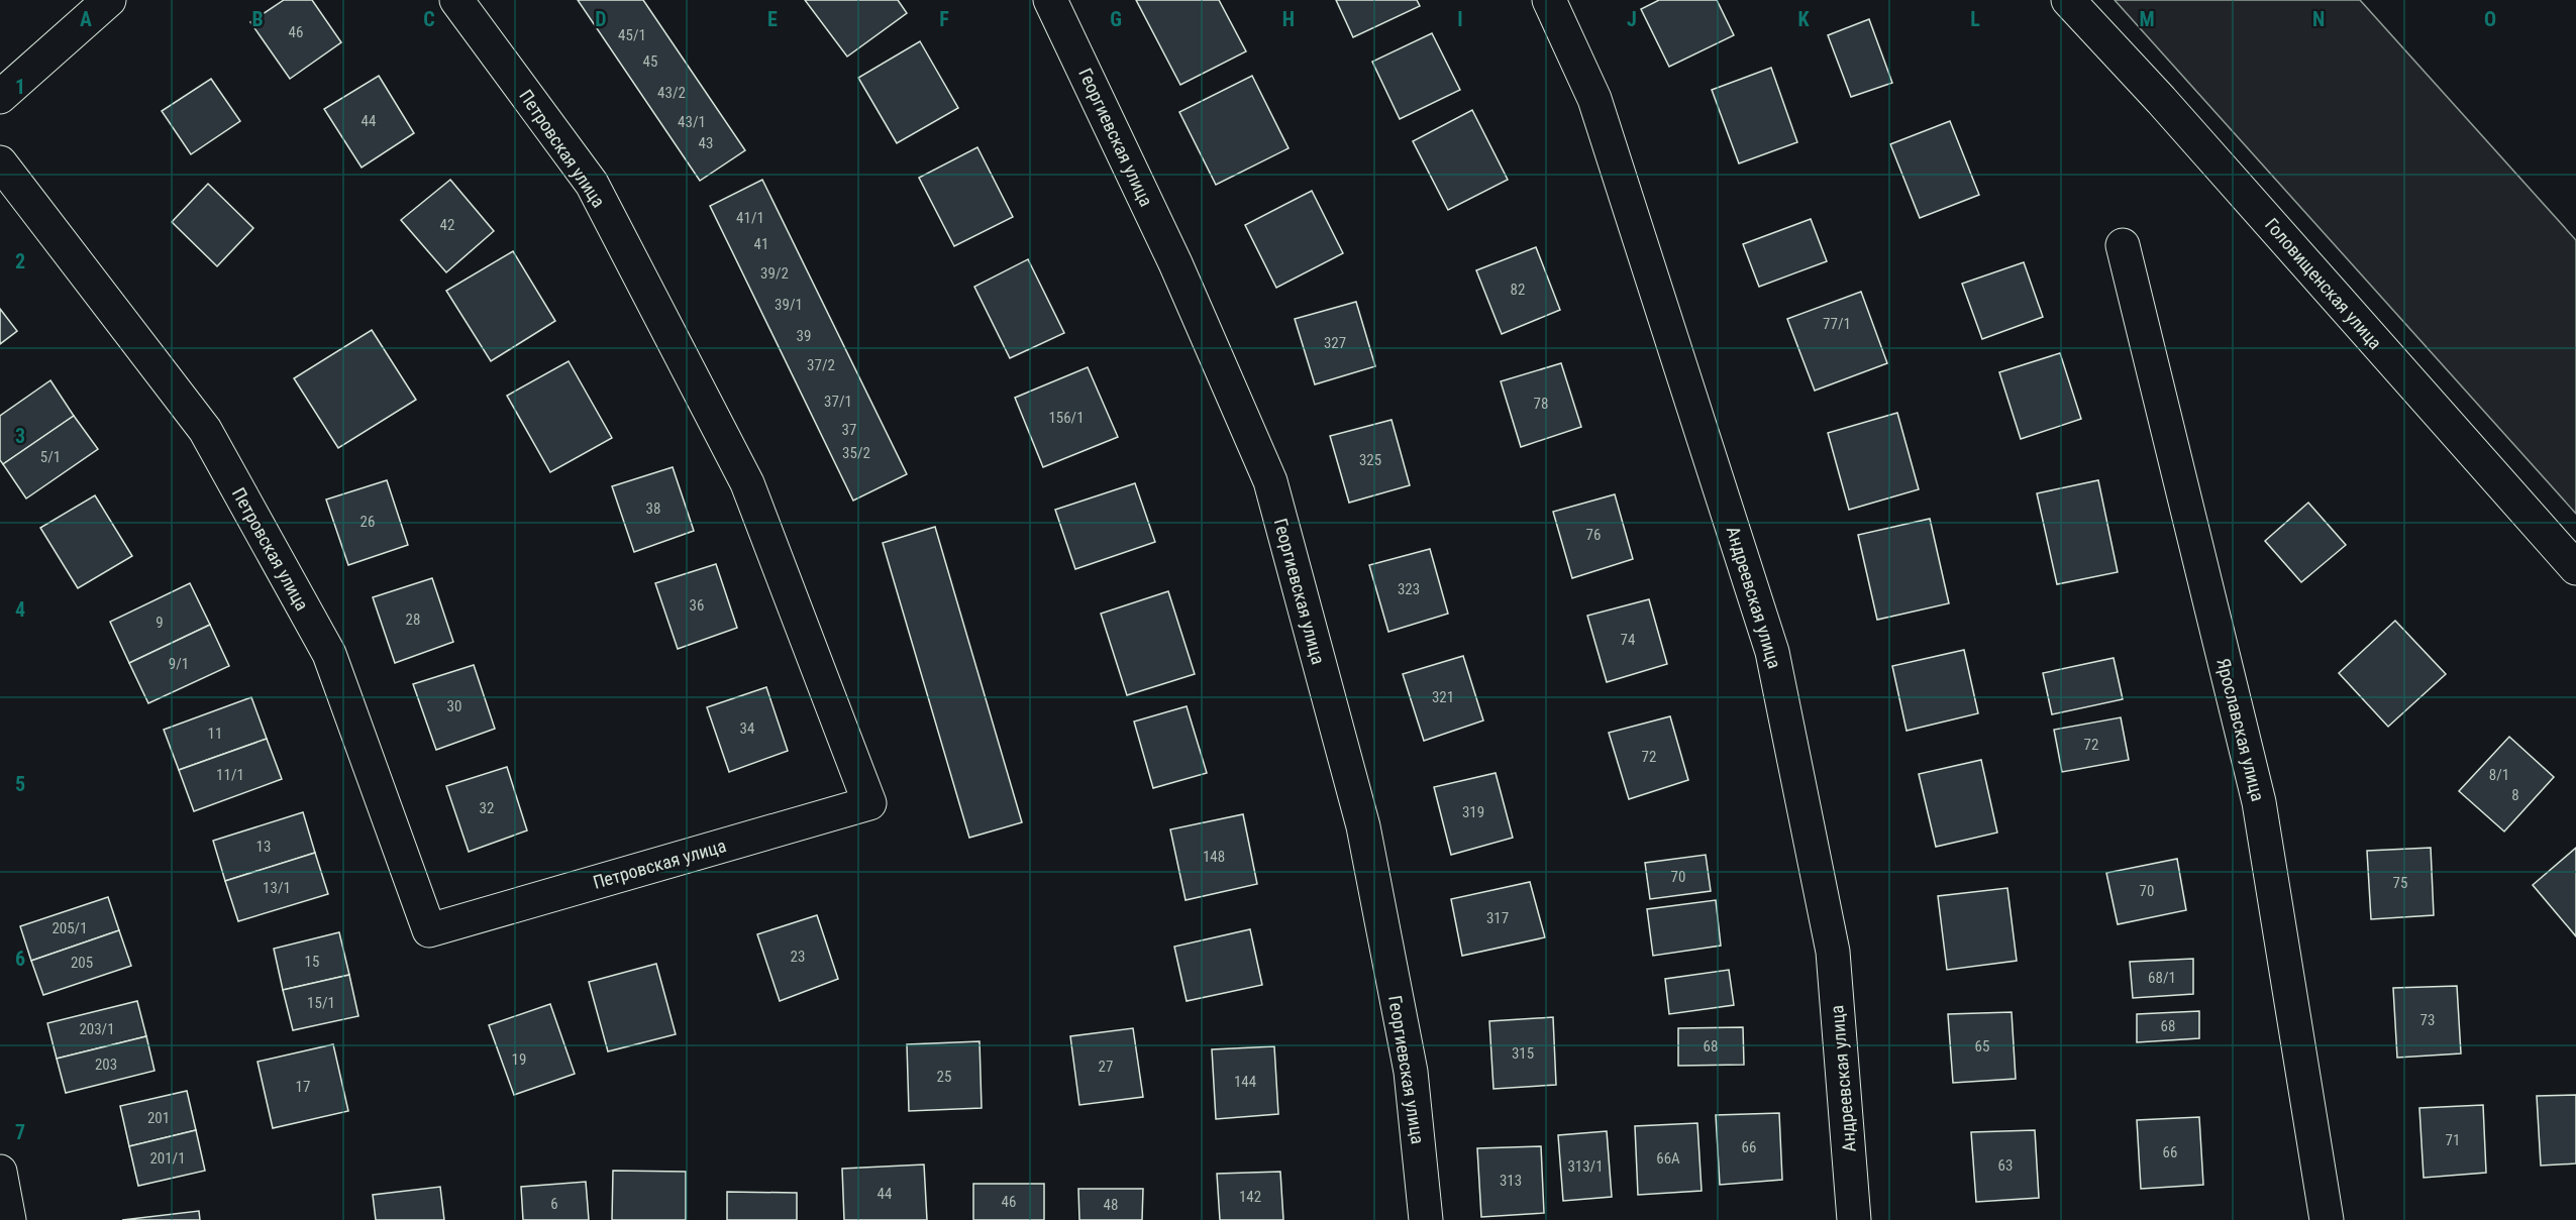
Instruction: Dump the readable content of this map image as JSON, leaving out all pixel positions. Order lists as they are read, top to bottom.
{
  "streets": {
    "street": [
      "Георгиевская улица",
      "Петровская улица",
      "Головищенская улица",
      "Андреевская улица",
      "Ярославская улица"
    ]
  },
  "house_numbers": [
    "46",
    "45/1",
    "45",
    "43/2",
    "44",
    "43/1",
    "43",
    "41/1",
    "42",
    "41",
    "39/2",
    "82",
    "39/1",
    "77/1",
    "39",
    "327",
    "37/2",
    "37/1",
    "78",
    "156/1",
    "37",
    "35/2",
    "5/1",
    "325",
    "38",
    "26",
    "76",
    "323",
    "36",
    "28",
    "9",
    "74",
    "9/1",
    "321",
    "30",
    "34",
    "11",
    "72",
    "72",
    "11/1",
    "8/1",
    "8",
    "32",
    "319",
    "13",
    "148",
    "70",
    "75",
    "13/1",
    "70",
    "317",
    "205/1",
    "23",
    "15",
    "205",
    "68/1",
    "15/1",
    "73",
    "68",
    "203/1",
    "68",
    "65",
    "315",
    "19",
    "203",
    "27",
    "25",
    "144",
    "17",
    "201",
    "71",
    "66",
    "66",
    "201/1",
    "66А",
    "63",
    "313/1",
    "313",
    "44",
    "142",
    "46",
    "6",
    "48"
  ],
  "grid": {
    "columns": [
      "A",
      "B",
      "C",
      "D",
      "E",
      "F",
      "G",
      "H",
      "I",
      "J",
      "K",
      "L",
      "M",
      "N",
      "O"
    ],
    "rows": [
      "1",
      "2",
      "3",
      "4",
      "5",
      "6",
      "7"
    ]
  }
}
